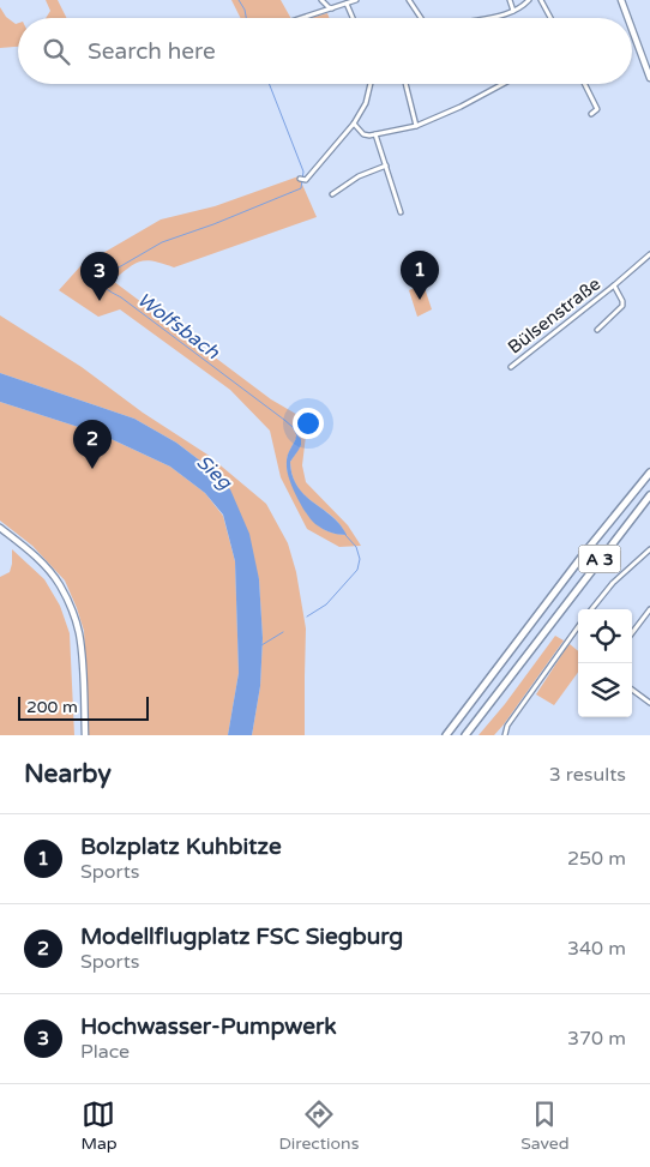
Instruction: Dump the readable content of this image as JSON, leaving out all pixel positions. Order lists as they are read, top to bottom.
{
  "streets": {
    "highway": ["A 3"],
    "street": ["Bülsenstraße"]
  },
  "water": ["Wolfsbach", "Sieg"],
  "scale_bar": "200 m",
  "page": {
    "search": "Search here",
    "pins": ["1", "3", "2"],
    "scale": "200 m",
    "heading": ["Nearby", "3 results"],
    "list": [
      {
        "mark": "1",
        "name": "Bolzplatz Kuhbitze",
        "note": "Sports",
        "value": "250 m"
      },
      {
        "mark": "2",
        "name": "Modellflugplatz FSC Siegburg",
        "note": "Sports",
        "value": "340 m"
      },
      {
        "mark": "3",
        "name": "Hochwasser-Pumpwerk",
        "note": "Place",
        "value": "370 m"
      }
    ],
    "nav": ["Map", "Directions", "Saved"]
  }
}
